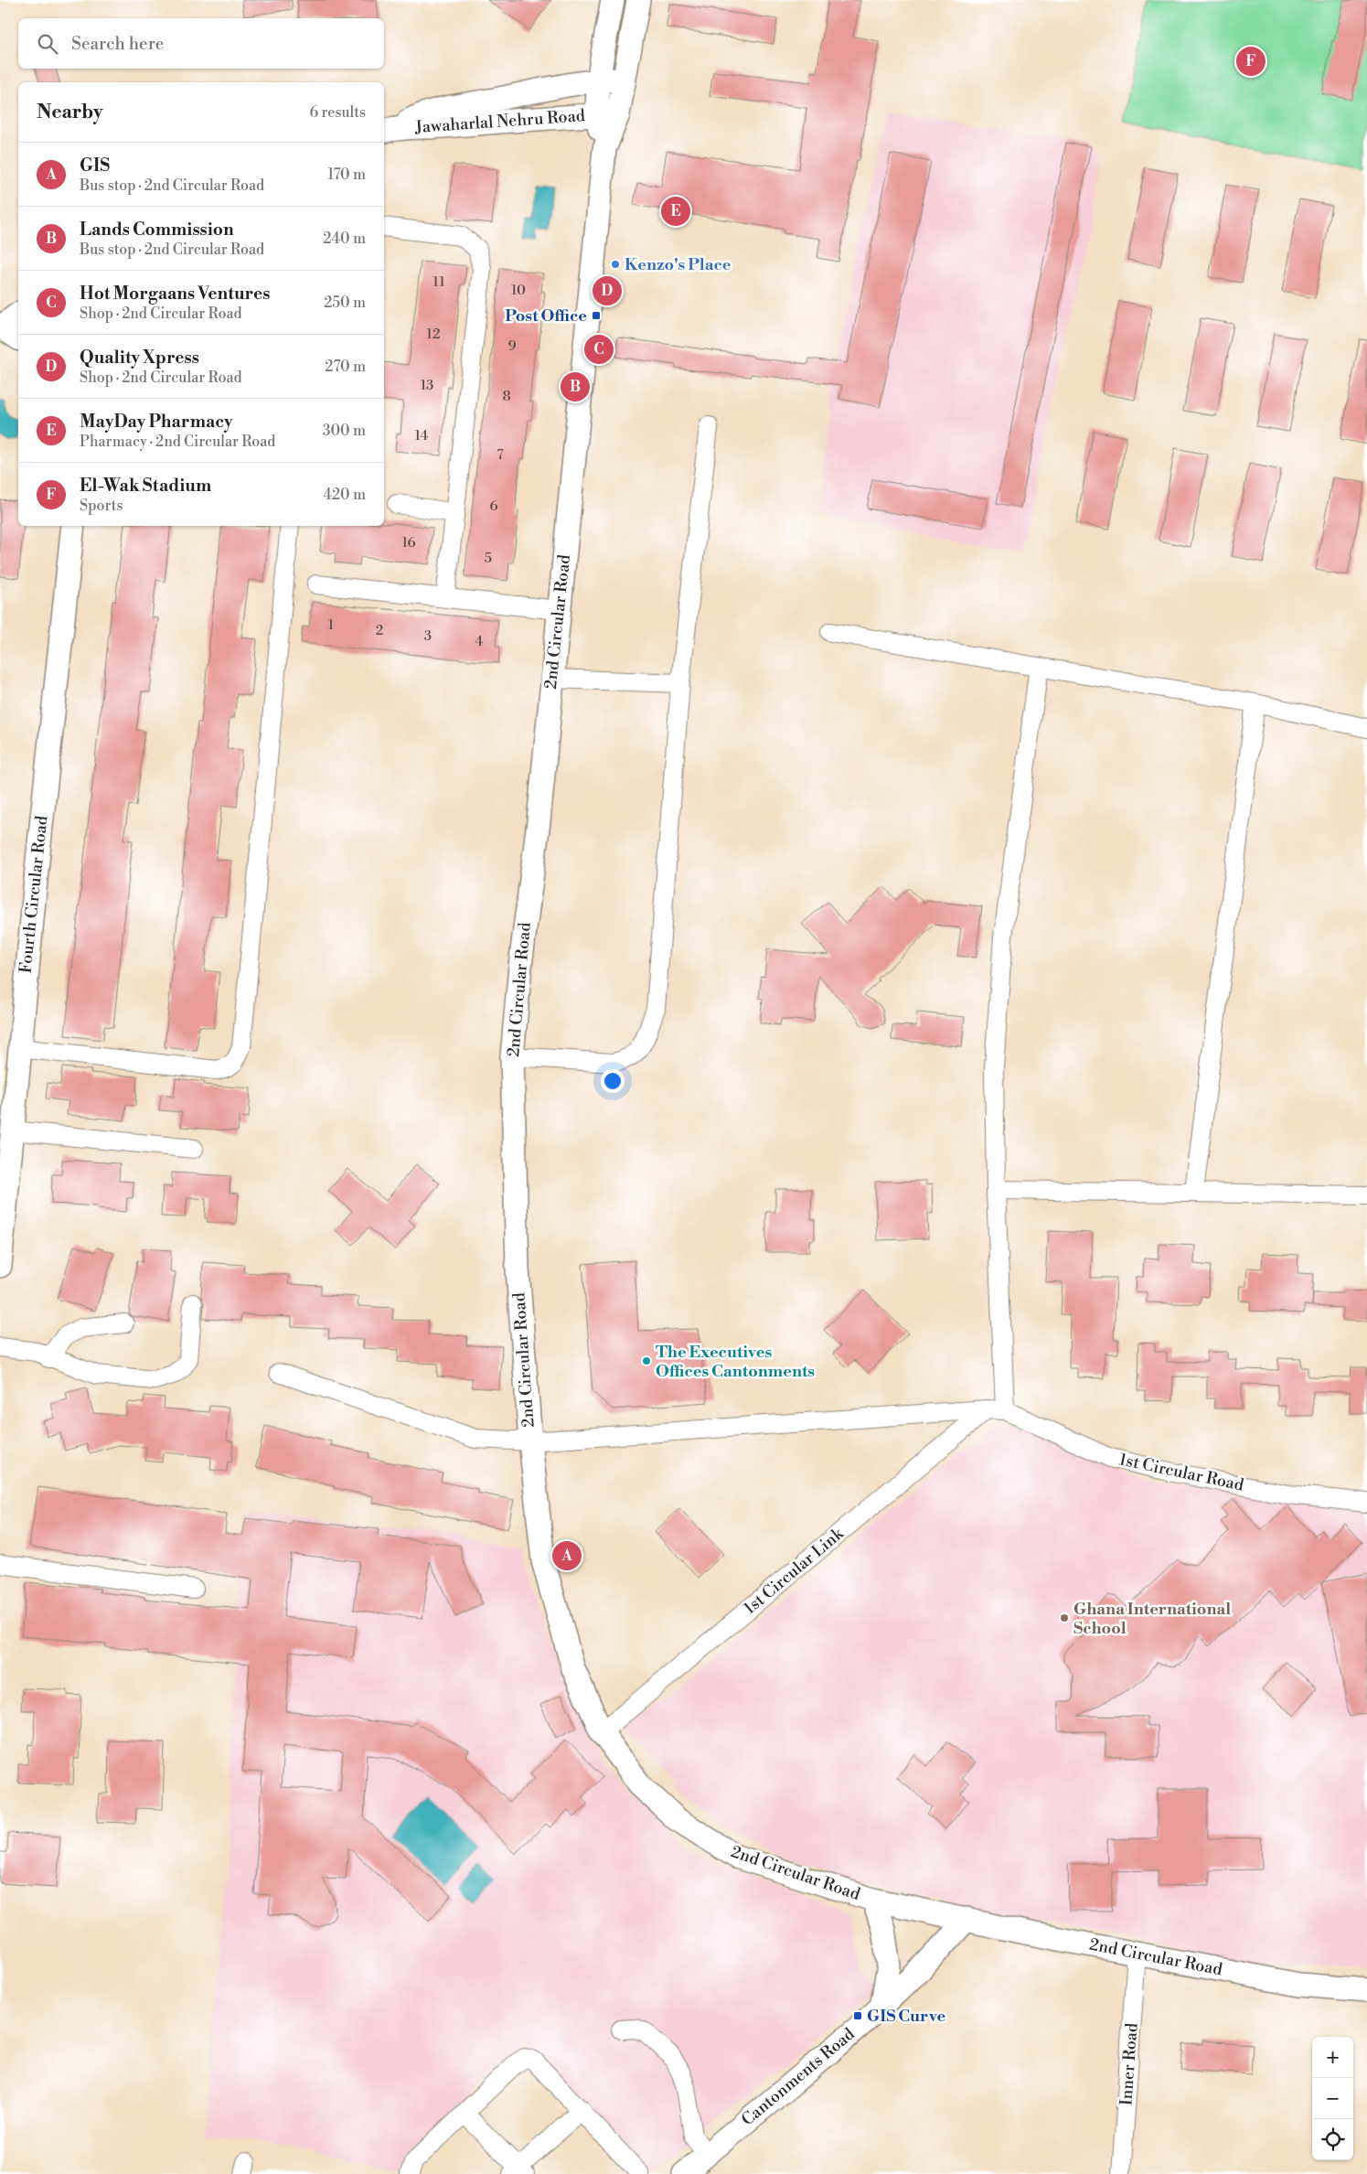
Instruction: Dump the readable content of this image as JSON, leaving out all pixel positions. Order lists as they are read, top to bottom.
{
  "streets": {
    "street": [
      "Jawaharlal Nehru Road",
      "2nd Circular Road",
      "Fourth Circular Road",
      "1st Circular Road",
      "1st Circular Link",
      "Inner Road",
      "Cantonments Road"
    ]
  },
  "crossings": [
    ["Jawaharlal Nehru Road", "2nd Circular Road"],
    ["2nd Circular Road", "1st Circular Link"],
    ["2nd Circular Road", "Inner Road"],
    ["2nd Circular Road", "Cantonments Road"]
  ],
  "places": {
    "other": ["Kenzo's Place", "The Executives Offices Cantonments", "Ghana International School"],
    "transit": ["Post Office", "GIS Curve"]
  },
  "house_numbers": [
    "11",
    "10",
    "12",
    "9",
    "13",
    "8",
    "14",
    "7",
    "6",
    "16",
    "5",
    "1",
    "2",
    "3",
    "4"
  ],
  "page": {
    "search": "Search here",
    "pins": [
      "F",
      "E",
      "D",
      "C",
      "B",
      "A"
    ],
    "heading": ["Nearby", "6 results"],
    "list": [
      {
        "mark": "A",
        "name": "GIS",
        "note": "Bus stop · 2nd Circular Road",
        "value": "170 m"
      },
      {
        "mark": "B",
        "name": "Lands Commission",
        "note": "Bus stop · 2nd Circular Road",
        "value": "240 m"
      },
      {
        "mark": "C",
        "name": "Hot Morgaans Ventures",
        "note": "Shop · 2nd Circular Road",
        "value": "250 m"
      },
      {
        "mark": "D",
        "name": "Quality Xpress",
        "note": "Shop · 2nd Circular Road",
        "value": "270 m"
      },
      {
        "mark": "E",
        "name": "MayDay Pharmacy",
        "note": "Pharmacy · 2nd Circular Road",
        "value": "300 m"
      },
      {
        "mark": "F",
        "name": "El-Wak Stadium",
        "note": "Sports",
        "value": "420 m"
      }
    ],
    "map_buttons": ["+", "−"]
  }
}
